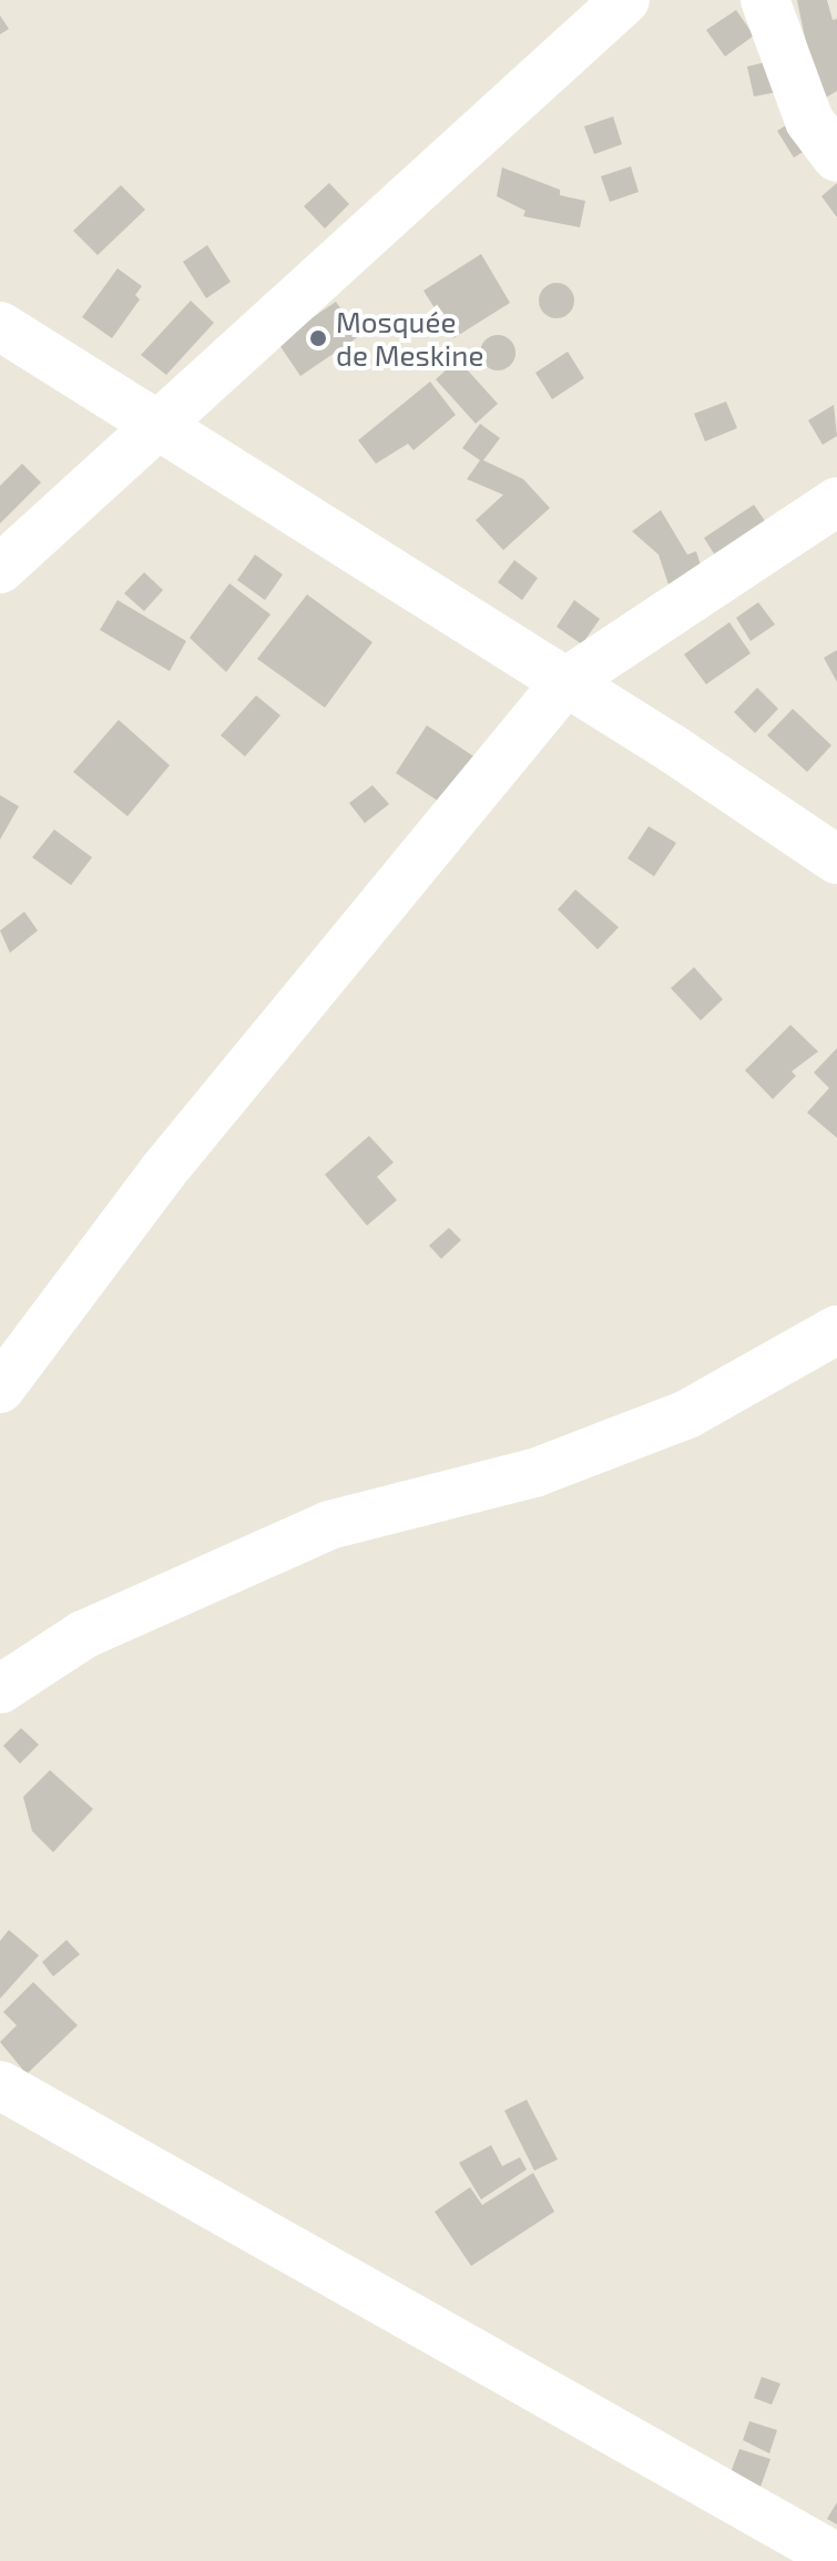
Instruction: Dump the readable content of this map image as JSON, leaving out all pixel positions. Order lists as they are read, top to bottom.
{
  "places": ["Mosquée de Meskine"]
}
